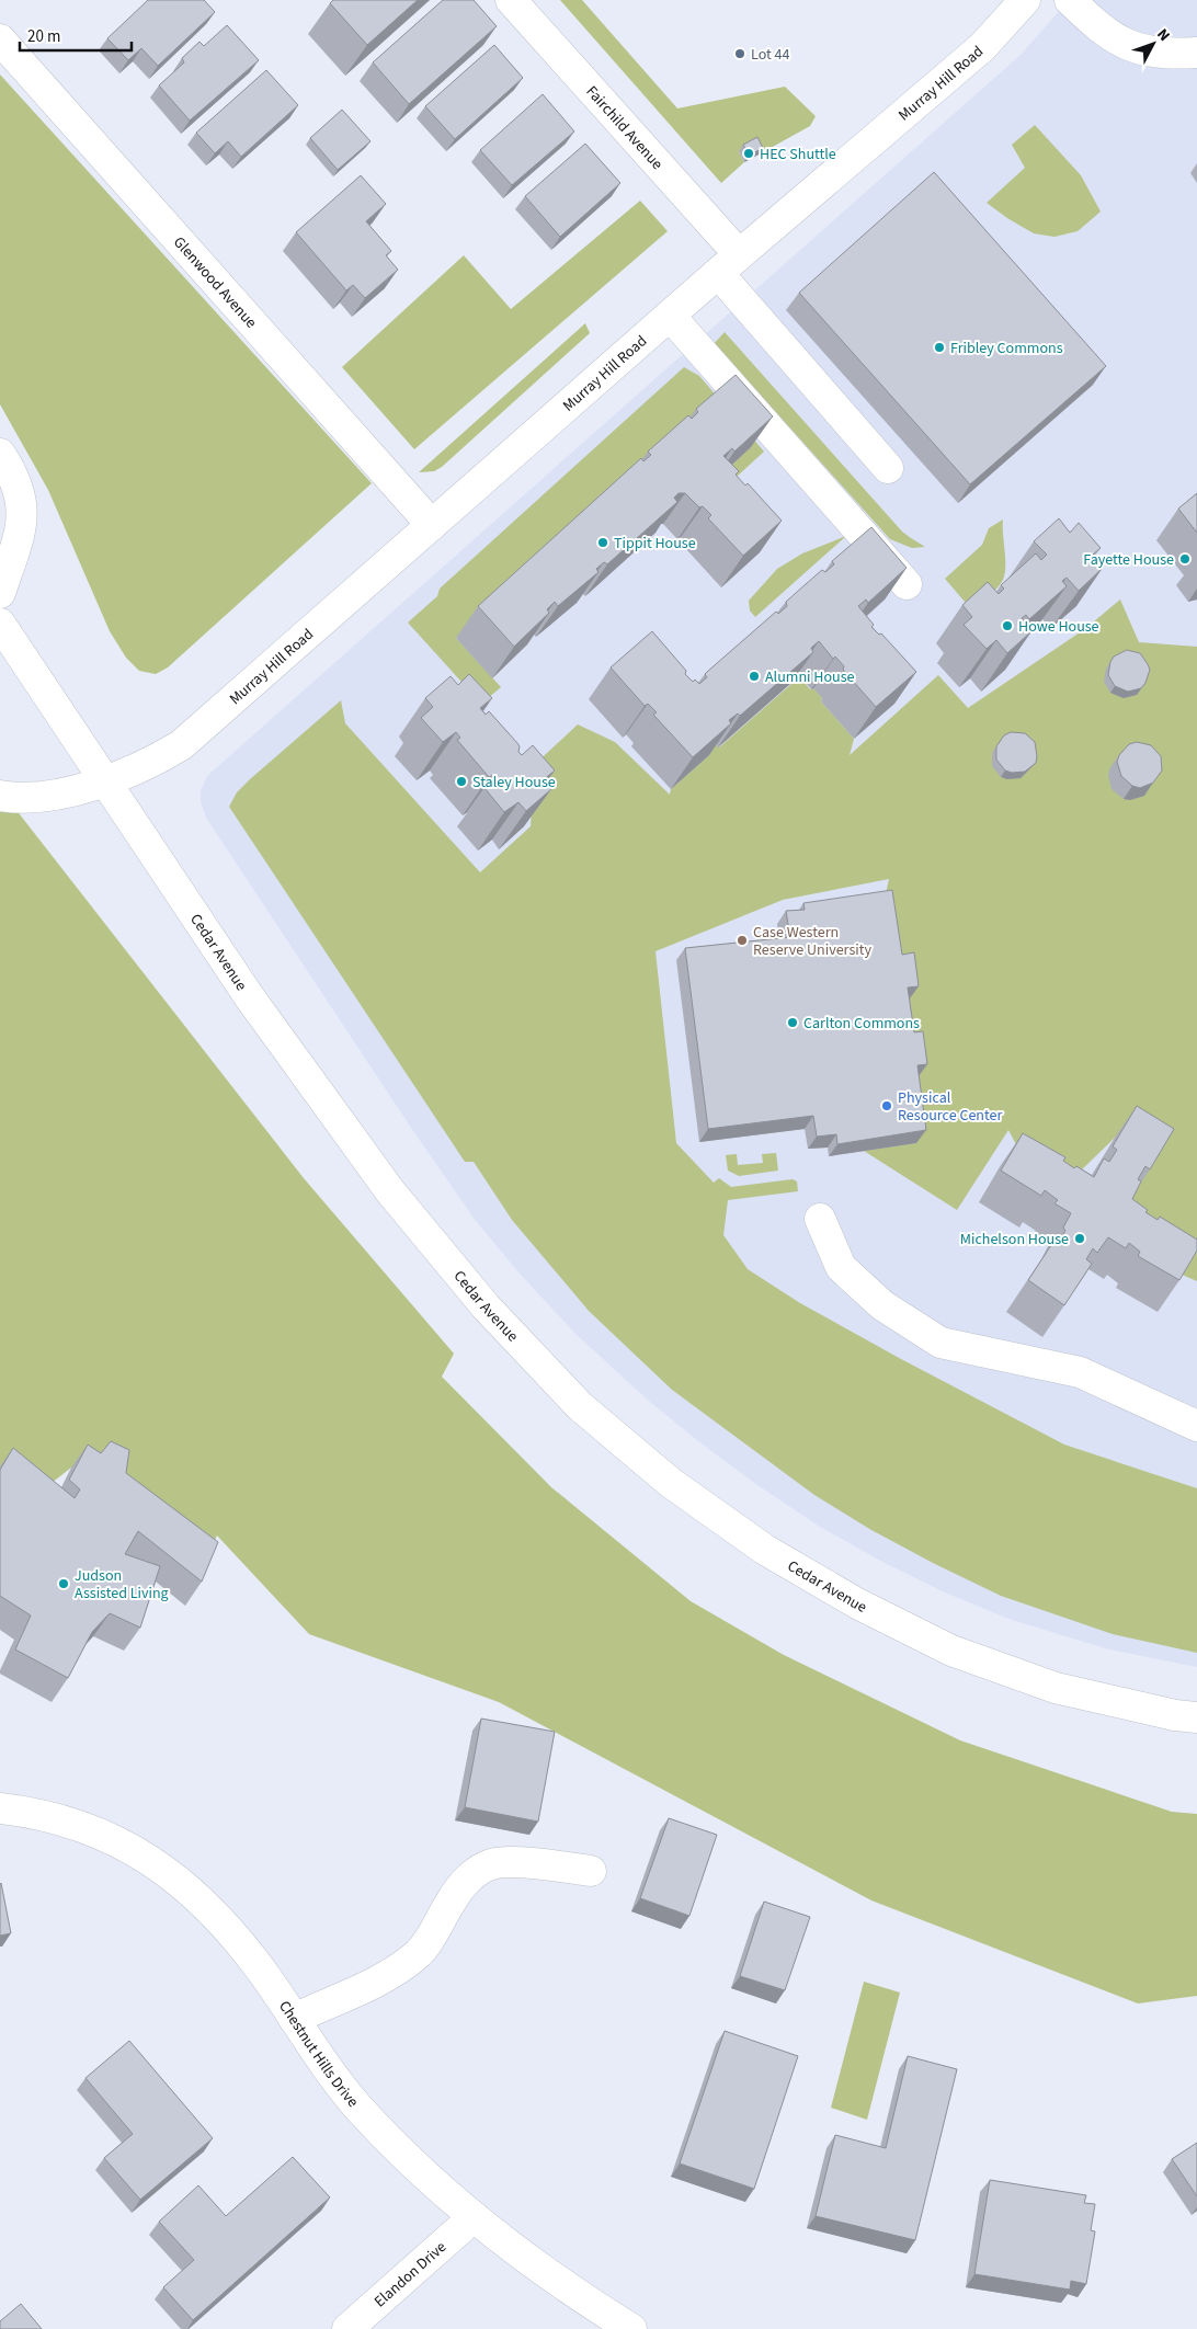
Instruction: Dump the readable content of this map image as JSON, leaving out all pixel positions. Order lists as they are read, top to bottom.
{
  "streets": {
    "street": [
      "Murray Hill Road",
      "Fairchild Avenue",
      "Glenwood Avenue",
      "Cedar Avenue",
      "Chestnut Hills Drive",
      "Elandon Drive"
    ]
  },
  "crossings": [
    ["Murray Hill Road", "Fairchild Avenue"],
    ["Murray Hill Road", "Glenwood Avenue"],
    ["Murray Hill Road", "Cedar Avenue"],
    ["Chestnut Hills Drive", "Elandon Drive"]
  ],
  "places": [
    "Lot 44",
    "HEC Shuttle",
    "Fribley Commons",
    "Tippit House",
    "Fayette House",
    "Howe House",
    "Alumni House",
    "Staley House",
    "Case Western Reserve University",
    "Carlton Commons",
    "Physical Resource Center",
    "Michelson House",
    "Judson Assisted Living"
  ],
  "scale_bar": "20 m",
  "north": "top right"
}
